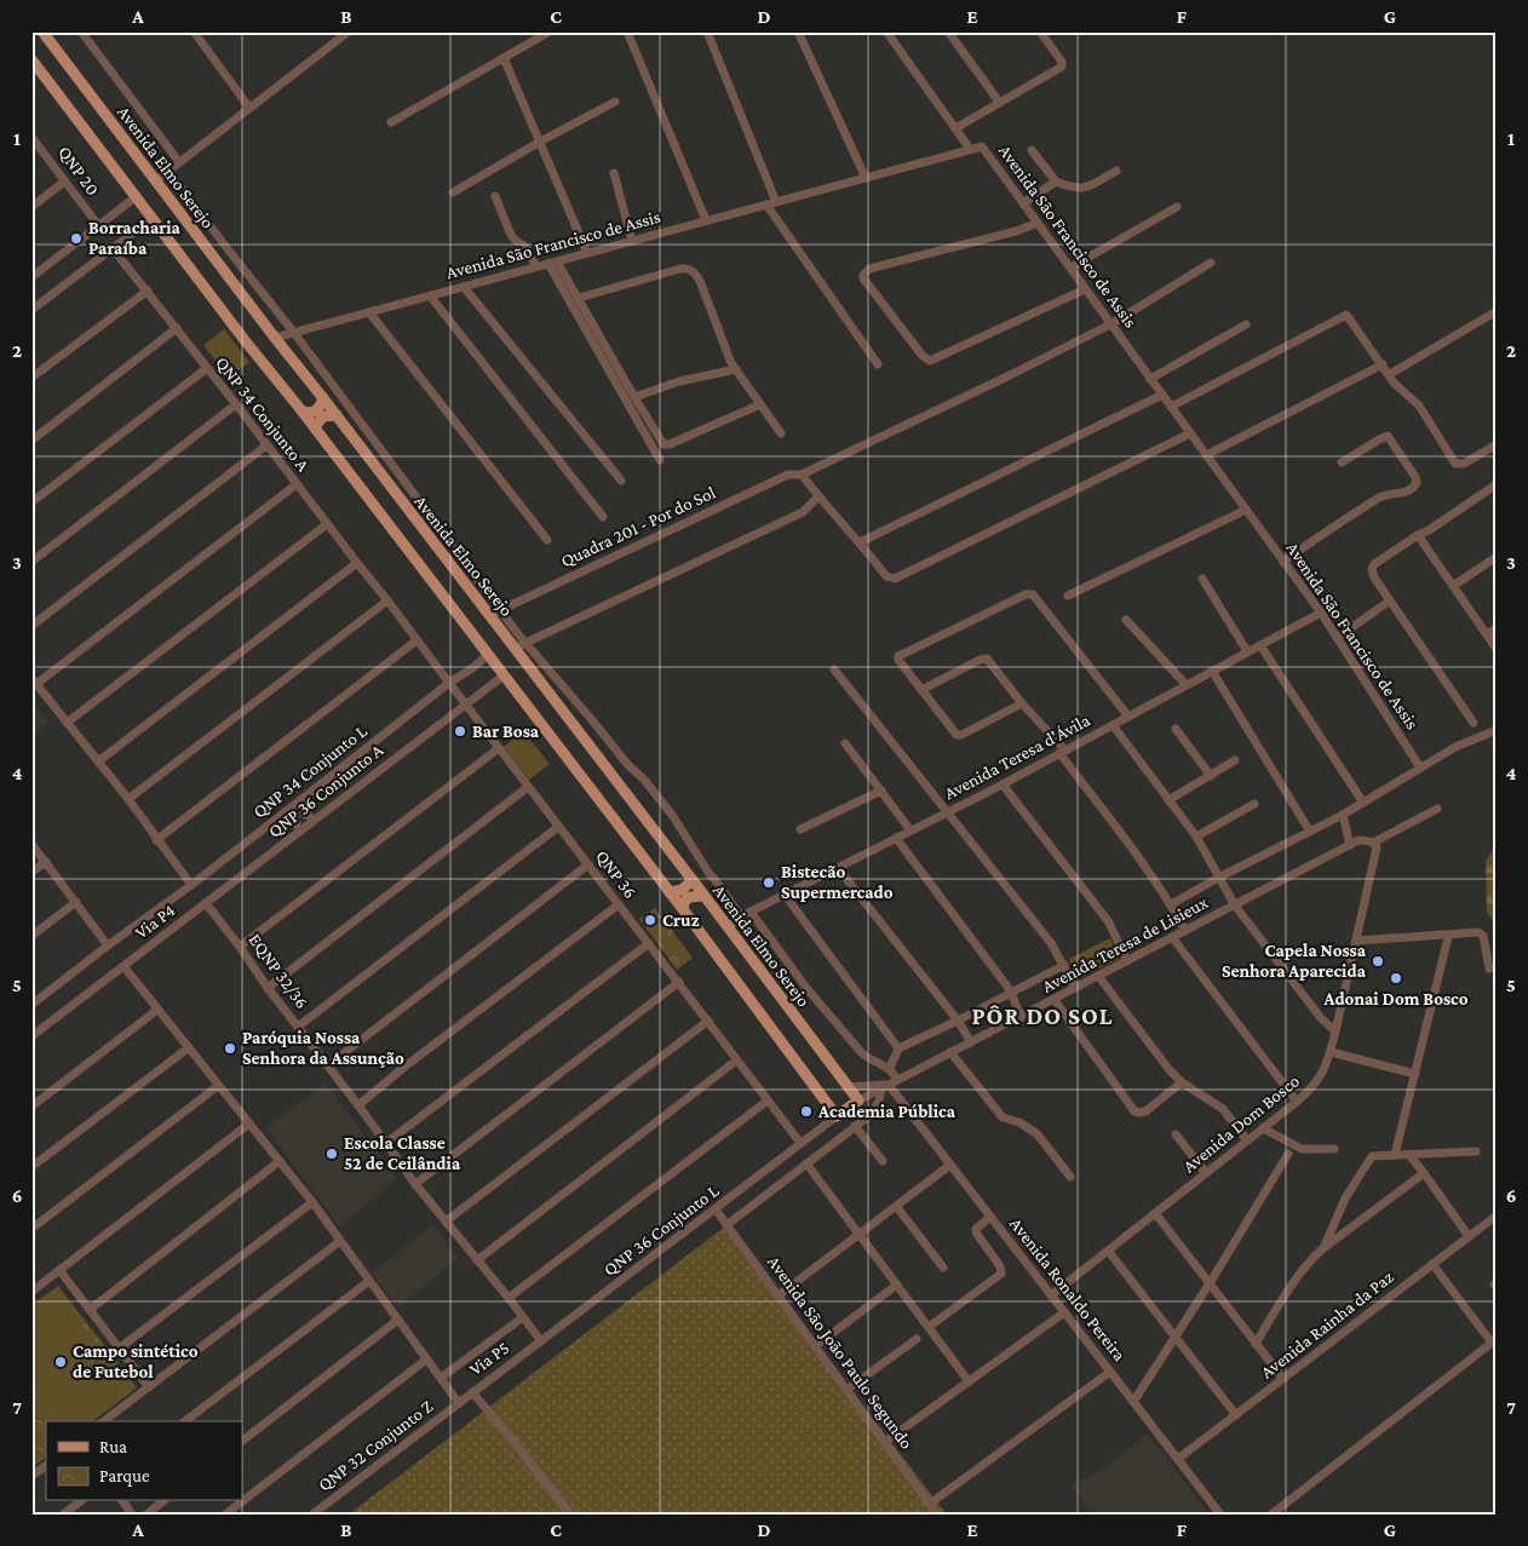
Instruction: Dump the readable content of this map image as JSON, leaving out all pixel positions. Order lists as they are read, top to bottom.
{
  "streets": {
    "main road": ["Avenida Elmo Serejo"],
    "street": [
      "QNP 20",
      "Avenida São Francisco de Assis",
      "QNP 34 Conjunto A",
      "Quadra 201 - Por do Sol",
      "Avenida Teresa d'Ávila",
      "QNP 34 Conjunto L",
      "QNP 36 Conjunto A",
      "QNP 36",
      "Via P4",
      "Avenida Teresa de Lisieux",
      "EQNP 32/36",
      "Avenida Dom Bosco",
      "QNP 36 Conjunto L",
      "Avenida Ronaldo Pereira",
      "Avenida Rainha da Paz",
      "Avenida São João Paulo Segundo",
      "Via P5",
      "QNP 32 Conjunto Z"
    ]
  },
  "crossings": [
    ["Avenida Elmo Serejo", "Avenida São Francisco de Assis"],
    ["Avenida Elmo Serejo", "Quadra 201 - Por do Sol"],
    ["Avenida Elmo Serejo", "Avenida Teresa d'Ávila"],
    ["Avenida Elmo Serejo", "Avenida Teresa de Lisieux"],
    ["Avenida São Francisco de Assis", "Quadra 201 - Por do Sol"],
    ["Avenida São Francisco de Assis", "Avenida Teresa d'Ávila"],
    ["QNP 34 Conjunto A", "QNP 34 Conjunto L"],
    ["QNP 34 Conjunto A", "QNP 36"],
    ["QNP 34 Conjunto L", "QNP 36"],
    ["QNP 34 Conjunto L", "Via P4"],
    ["QNP 36 Conjunto A", "QNP 36"],
    ["QNP 36 Conjunto A", "Via P4"],
    ["QNP 36 Conjunto A", "EQNP 32/36"],
    ["QNP 36", "QNP 36 Conjunto L"],
    ["Via P4", "EQNP 32/36"],
    ["Avenida Teresa de Lisieux", "Avenida Dom Bosco"],
    ["Avenida Teresa de Lisieux", "Avenida Ronaldo Pereira"],
    ["EQNP 32/36", "QNP 36 Conjunto L"],
    ["EQNP 32/36", "Via P5"],
    ["Avenida Dom Bosco", "Avenida Ronaldo Pereira"],
    ["QNP 36 Conjunto L", "Avenida São João Paulo Segundo"],
    ["QNP 36 Conjunto L", "Via P5"],
    ["Avenida Ronaldo Pereira", "Avenida Rainha da Paz"],
    ["Via P5", "QNP 32 Conjunto Z"]
  ],
  "districts": ["PÔR DO SOL"],
  "places": [
    "Borracharia Paraíba",
    "Bar Bosa",
    "Bistecão Supermercado",
    "Cruz",
    "Capela Nossa Senhora Aparecida",
    "Adonai Dom Bosco",
    "Paróquia Nossa Senhora da Assunção",
    "Academia Pública",
    "Escola Classe 52 de Ceilândia",
    "Campo sintético de Futebol"
  ],
  "legend": ["Rua", "Parque"],
  "grid": {
    "columns": [
      "A",
      "B",
      "C",
      "D",
      "E",
      "F",
      "G"
    ],
    "rows": [
      "1",
      "2",
      "3",
      "4",
      "5",
      "6",
      "7"
    ]
  }
}
